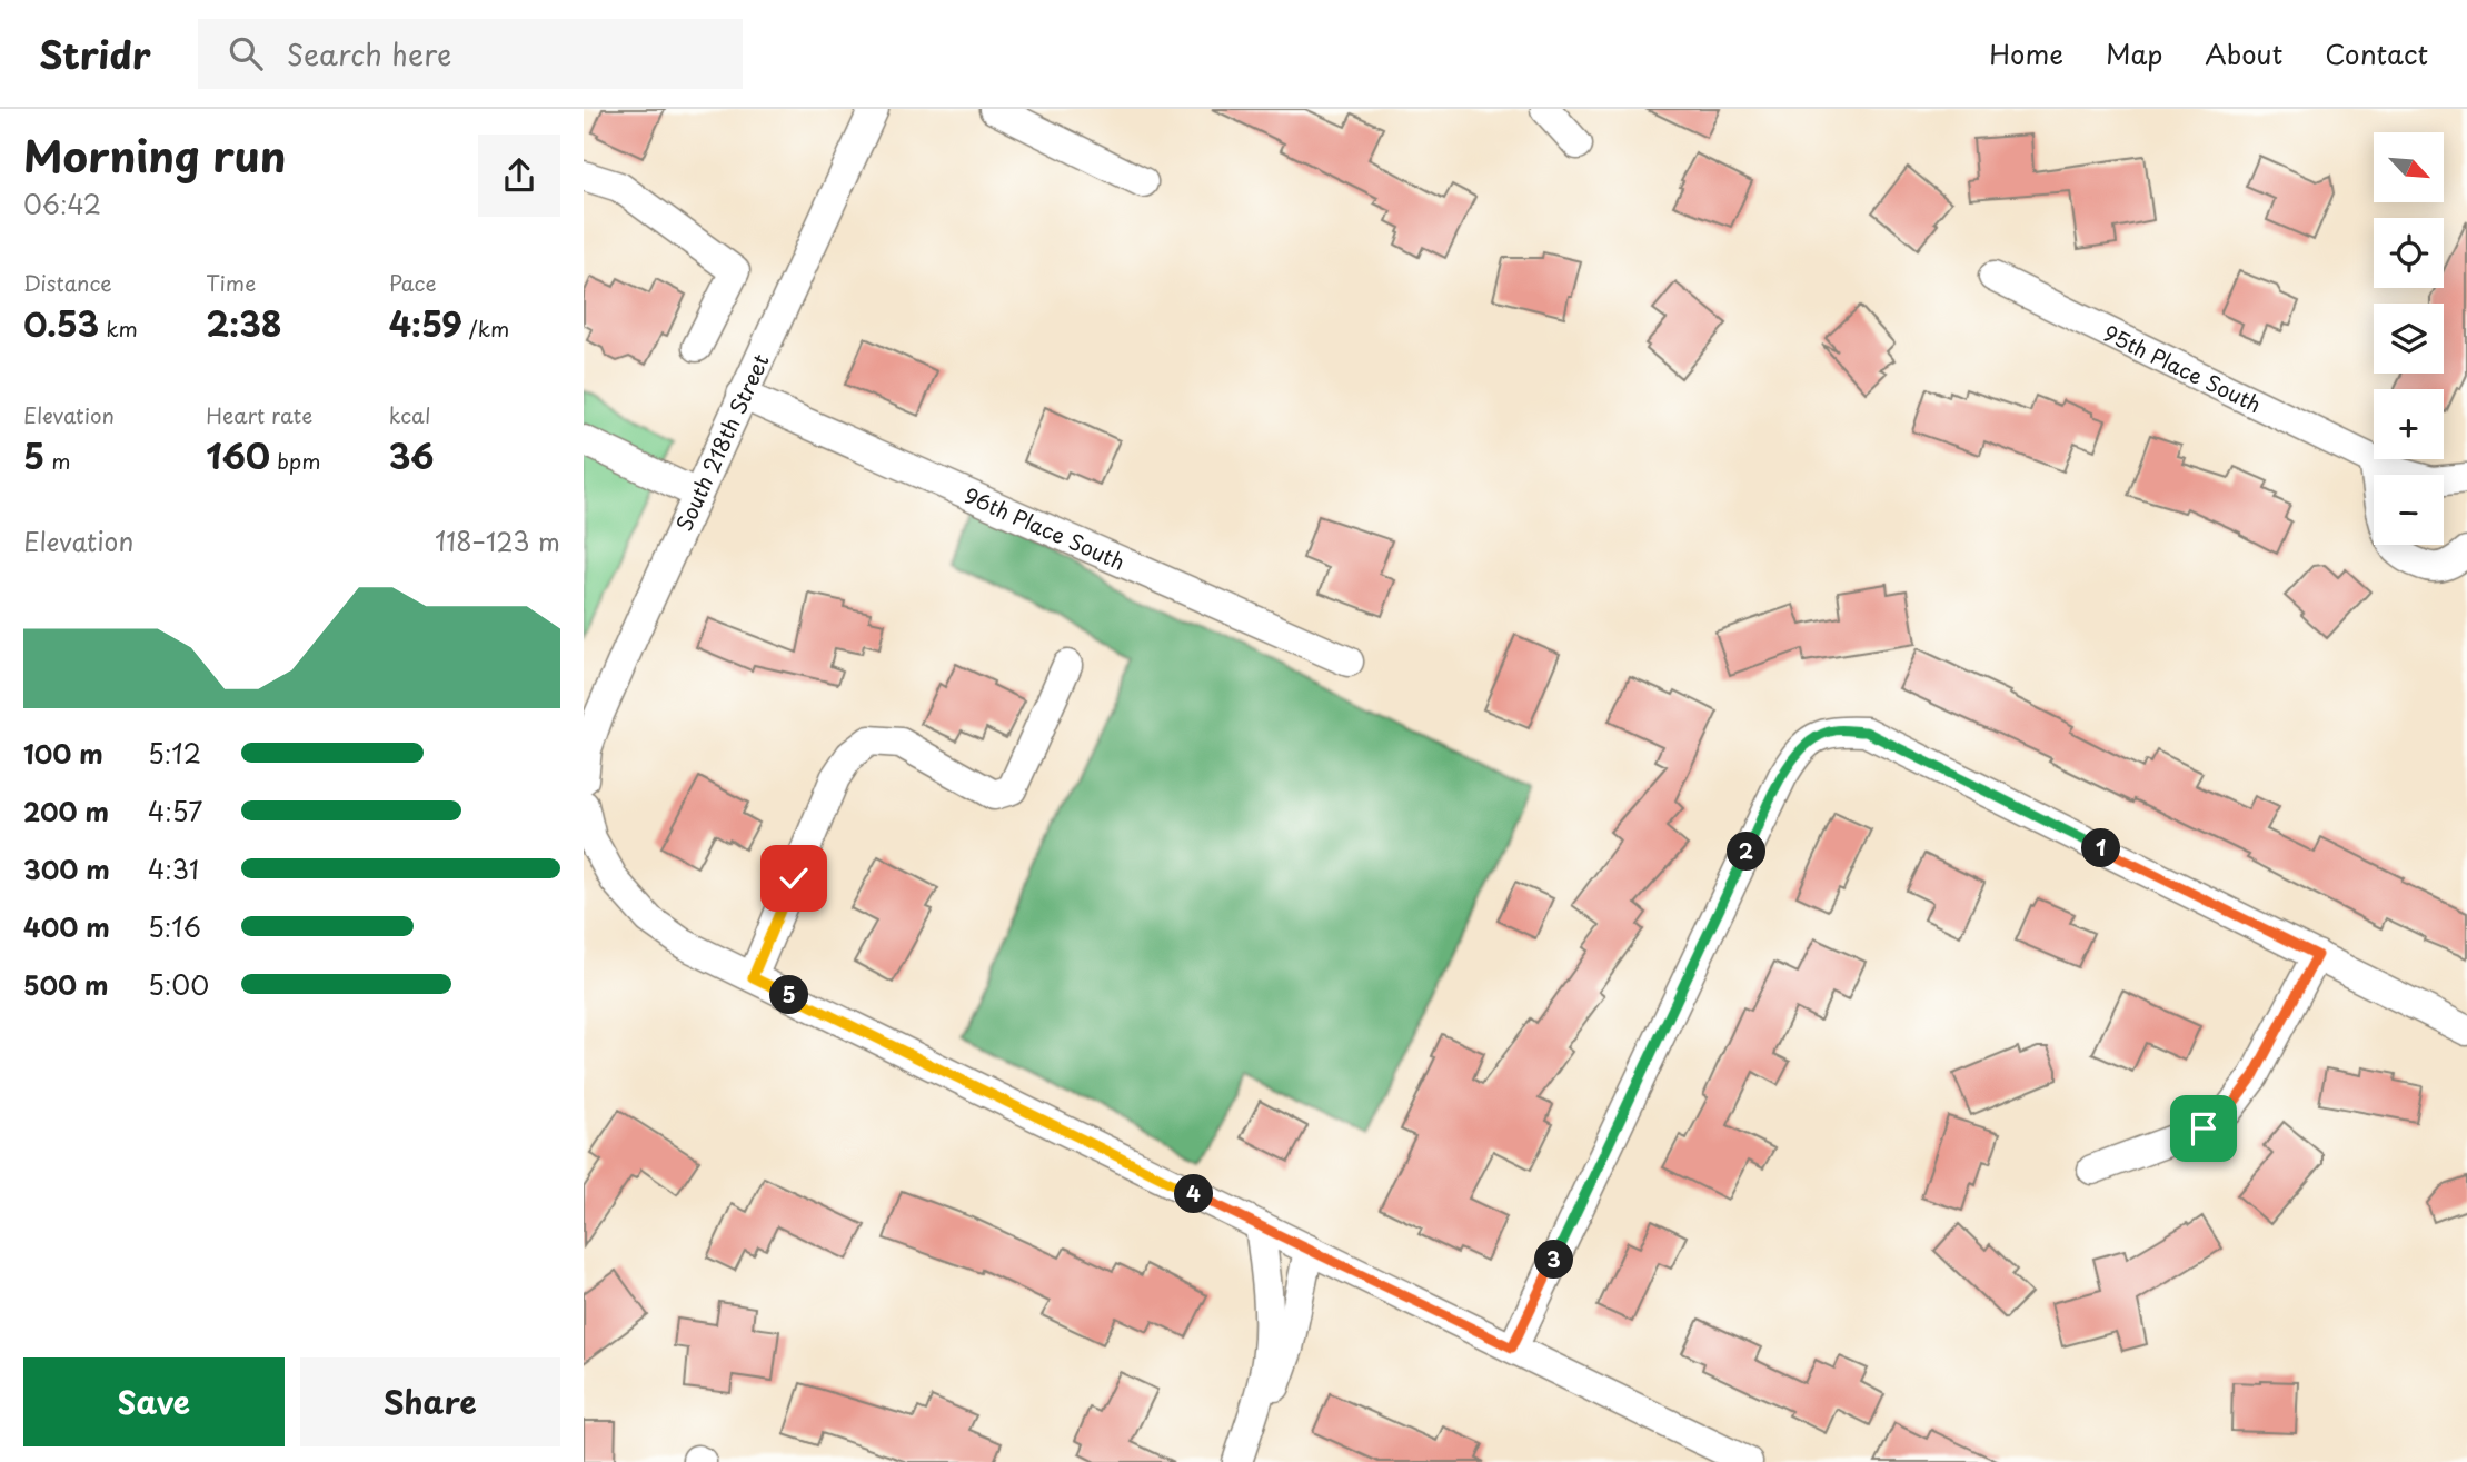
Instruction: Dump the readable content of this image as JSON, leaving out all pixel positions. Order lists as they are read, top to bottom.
{
  "streets": {
    "street": ["95th Place South", "South 218th Street", "96th Place South"]
  },
  "crossings": [
    ["South 218th Street", "96th Place South"]
  ],
  "north": "bottom right",
  "page": {
    "header": "Stridr",
    "search": "Search here",
    "nav": [
      "Home",
      "Map",
      "About",
      "Contact"
    ],
    "heading": ["Morning run", "06:42"],
    "map_buttons": ["+", "−"],
    "stats": [
      ["Distance", "0.53 km"],
      ["Time", "2:38"],
      ["Pace", "4:59 /km"],
      ["Elevation", "5 m"],
      ["Heart rate", "160 bpm"],
      ["kcal", "36"]
    ],
    "chart": ["Elevation", "118–123 m"],
    "list": [
      {
        "name": "100 m",
        "note": "5:12"
      },
      {
        "name": "200 m",
        "note": "4:57"
      },
      {
        "name": "300 m",
        "note": "4:31"
      },
      {
        "name": "400 m",
        "note": "5:16"
      },
      {
        "name": "500 m",
        "note": "5:00"
      }
    ],
    "pins": [
      "1",
      "2",
      "5",
      "4",
      "3"
    ],
    "buttons": ["Save", "Share"]
  }
}
